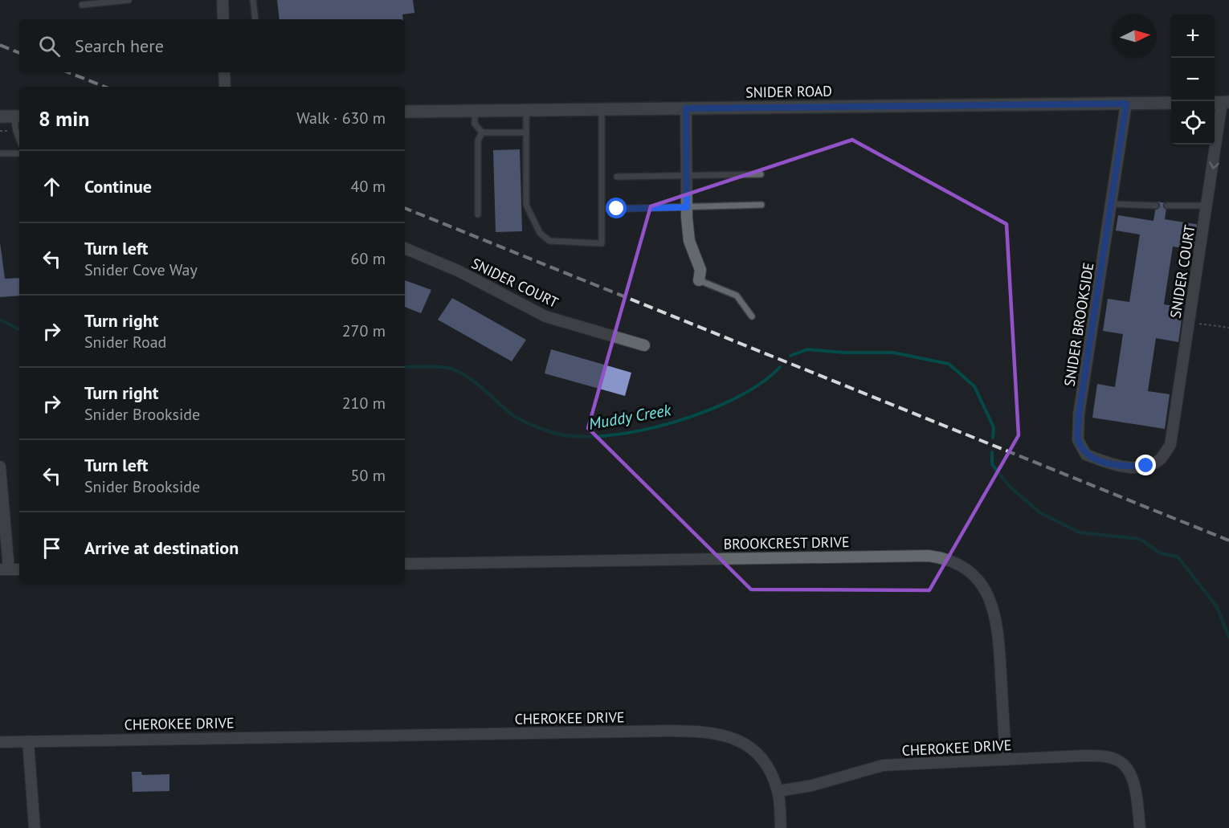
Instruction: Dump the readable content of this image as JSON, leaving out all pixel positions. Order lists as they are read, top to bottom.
{
  "streets": {
    "street": [
      "SNIDER ROAD",
      "SNIDER COURT",
      "SNIDER BROOKSIDE",
      "BROOKCREST DRIVE",
      "CHEROKEE DRIVE"
    ]
  },
  "crossings": [
    ["SNIDER ROAD", "SNIDER BROOKSIDE"],
    ["SNIDER COURT", "SNIDER BROOKSIDE"],
    ["BROOKCREST DRIVE", "CHEROKEE DRIVE"]
  ],
  "water": ["Muddy Creek"],
  "north": "right",
  "page": {
    "map_buttons": ["+", "−"],
    "search": "Search here",
    "heading": ["8 min", "Walk · 630 m"],
    "list": [
      ["Continue", "40 m"],
      ["Turn left", "Snider Cove Way", "60 m"],
      ["Turn right", "Snider Road", "270 m"],
      ["Turn right", "Snider Brookside", "210 m"],
      ["Turn left", "Snider Brookside", "50 m"],
      "Arrive at destination"
    ]
  }
}
